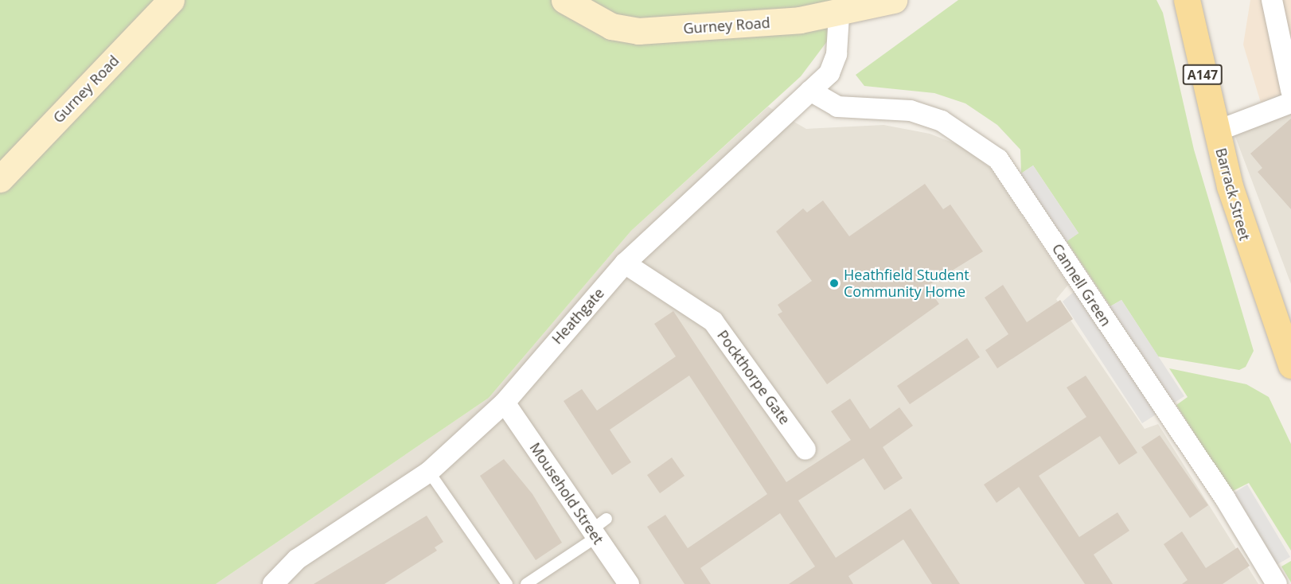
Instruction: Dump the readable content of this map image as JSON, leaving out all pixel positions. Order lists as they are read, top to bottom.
{
  "streets": {
    "main road": ["A147", "Barrack Street"],
    "street": [
      "Gurney Road",
      "Cannell Green",
      "Heathgate",
      "Pockthorpe Gate",
      "Mousehold Street"
    ]
  },
  "crossings": [
    ["Gurney Road", "Heathgate"],
    ["Cannell Green", "Heathgate"],
    ["Heathgate", "Pockthorpe Gate"],
    ["Heathgate", "Mousehold Street"]
  ],
  "places": ["Heathfield Student Community Home"]
}
